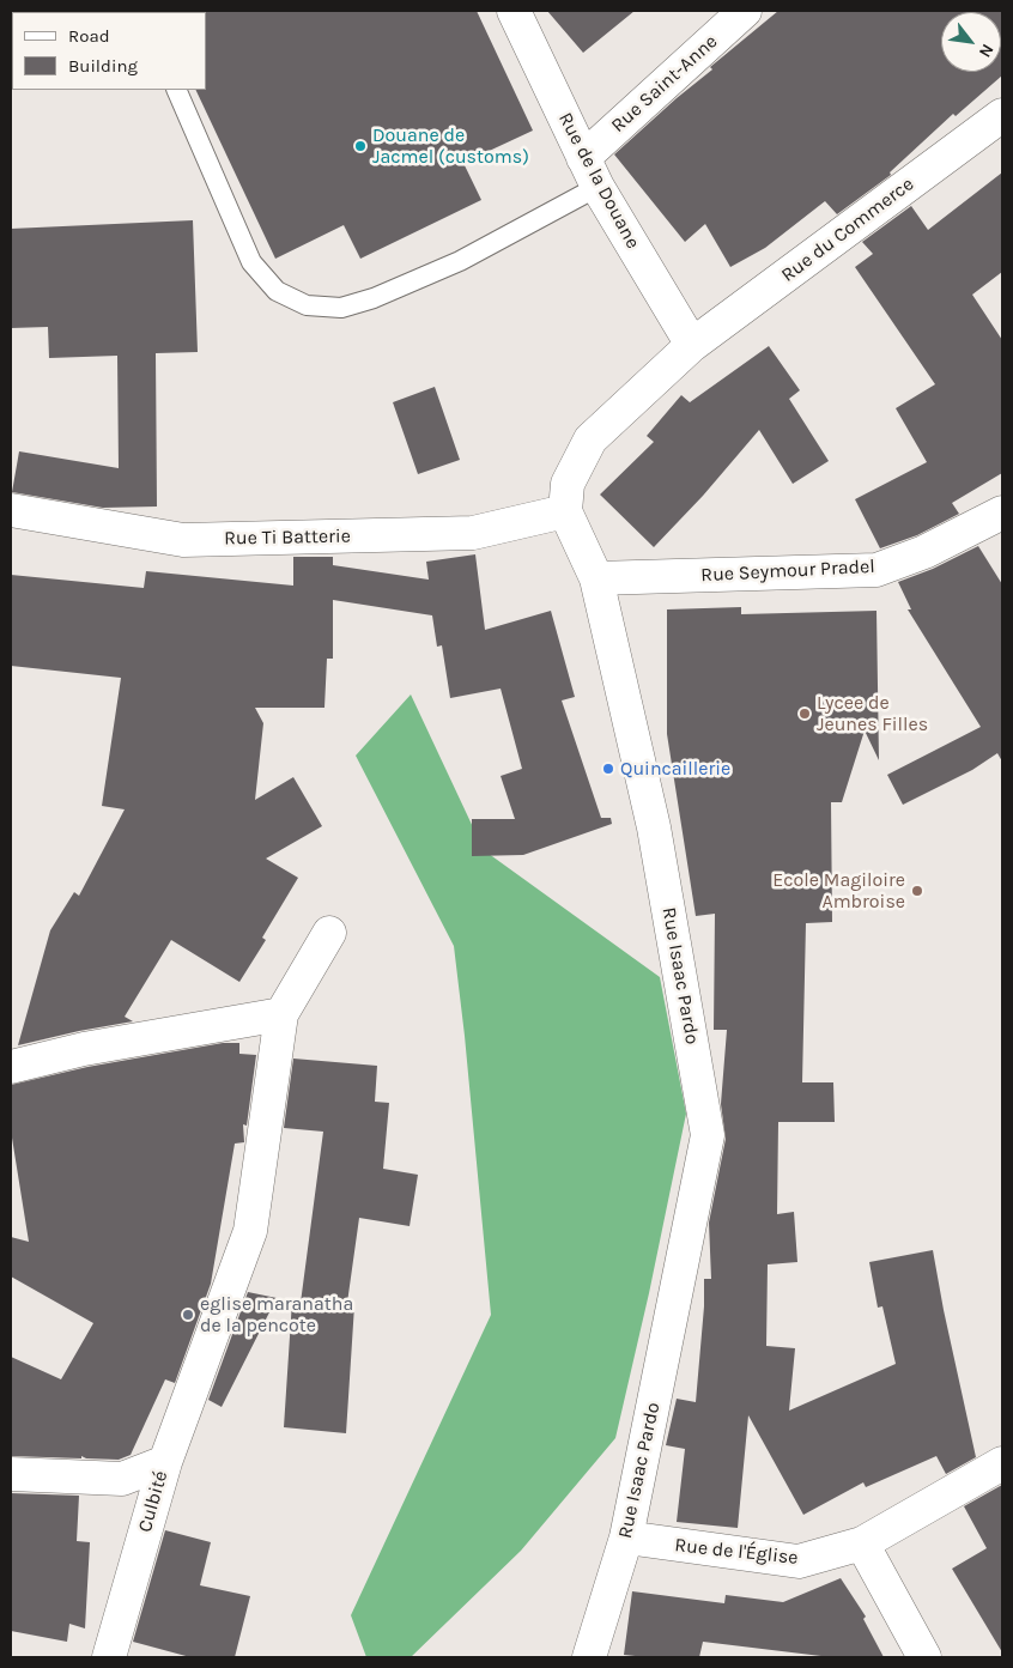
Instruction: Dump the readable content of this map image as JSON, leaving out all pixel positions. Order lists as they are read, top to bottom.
{
  "streets": {
    "street": [
      "Rue Saint-Anne",
      "Rue de la Douane",
      "Rue du Commerce",
      "Rue Ti Batterie",
      "Rue Seymour Pradel",
      "Rue Isaac Pardo",
      "Culbité",
      "Rue de l'Église"
    ]
  },
  "crossings": [
    ["Rue Saint-Anne", "Rue de la Douane"],
    ["Rue de la Douane", "Rue du Commerce"],
    ["Rue Ti Batterie", "Rue Isaac Pardo"],
    ["Rue Seymour Pradel", "Rue Isaac Pardo"],
    ["Rue Isaac Pardo", "Rue de l'Église"]
  ],
  "places": [
    "Douane de Jacmel (customs)",
    "Lycee de Jeunes Filles",
    "Quincaillerie",
    "Ecole Magiloire Ambroise",
    "eglise maranatha de la pencote"
  ],
  "legend": ["Road", "Building"],
  "north": "bottom right"
}
